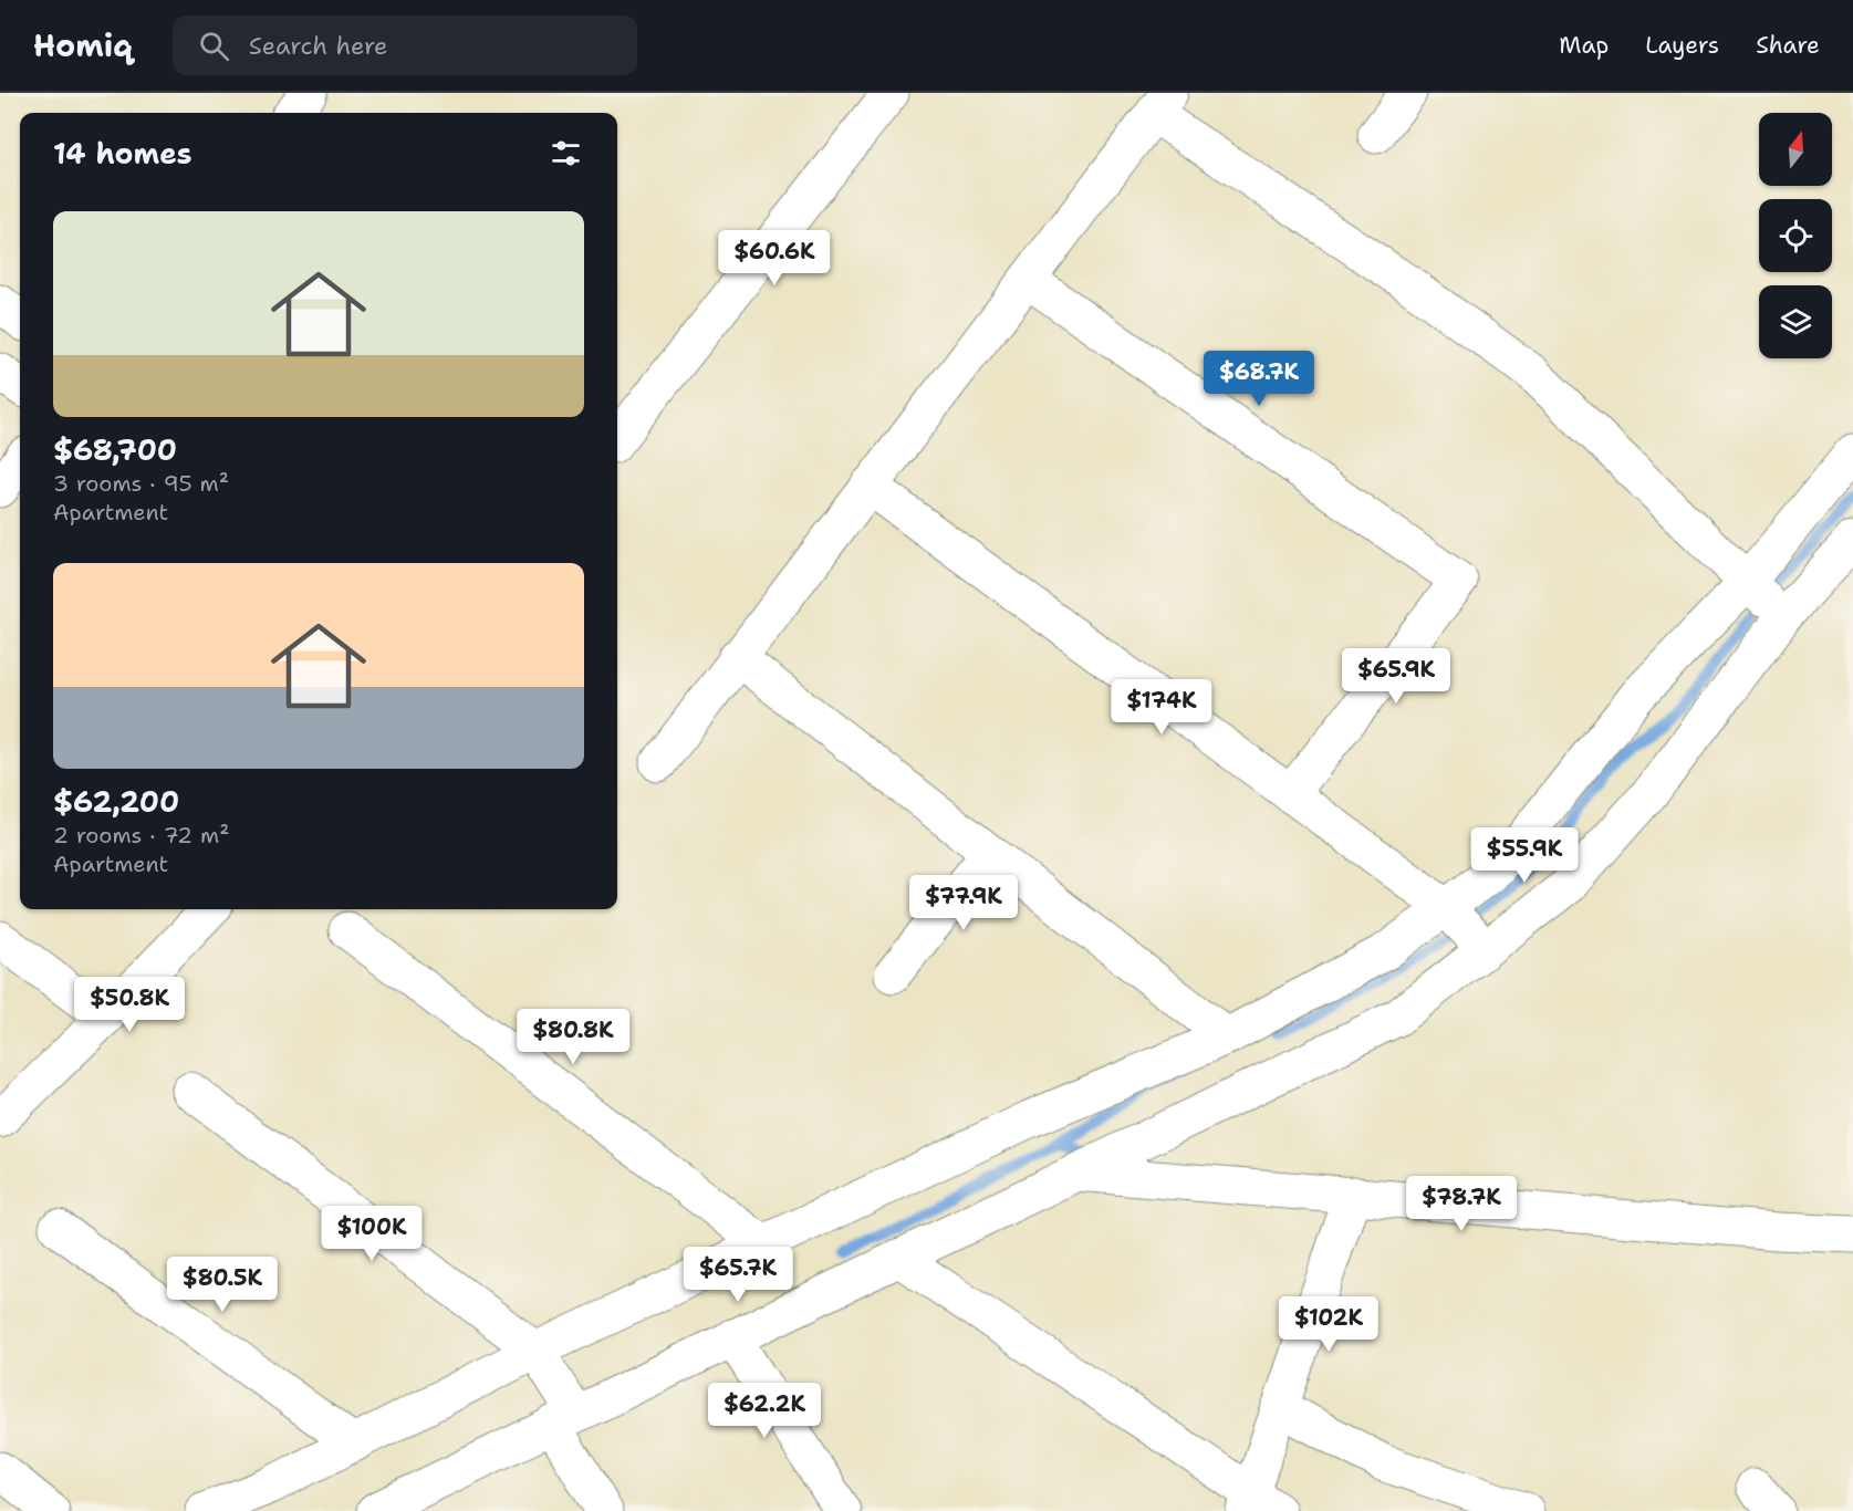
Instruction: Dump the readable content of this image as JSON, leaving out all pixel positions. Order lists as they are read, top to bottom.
{
  "north": "top",
  "page": {
    "header": "Homiq",
    "search": "Search here",
    "nav": ["Map", "Layers", "Share"],
    "heading": "14 homes",
    "list": [
      {
        "name": "$68,700",
        "note": "3 rooms · 95 m² · Apartment"
      },
      {
        "name": "$62,200",
        "note": "2 rooms · 72 m² · Apartment"
      }
    ],
    "price": [
      "$60.6K",
      "$68.7K",
      "$65.9K",
      "$174K",
      "$55.9K",
      "$77.9K",
      "$50.8K",
      "$80.8K",
      "$78.7K",
      "$100K",
      "$65.7K",
      "$80.5K",
      "$102K",
      "$62.2K"
    ]
  }
}
